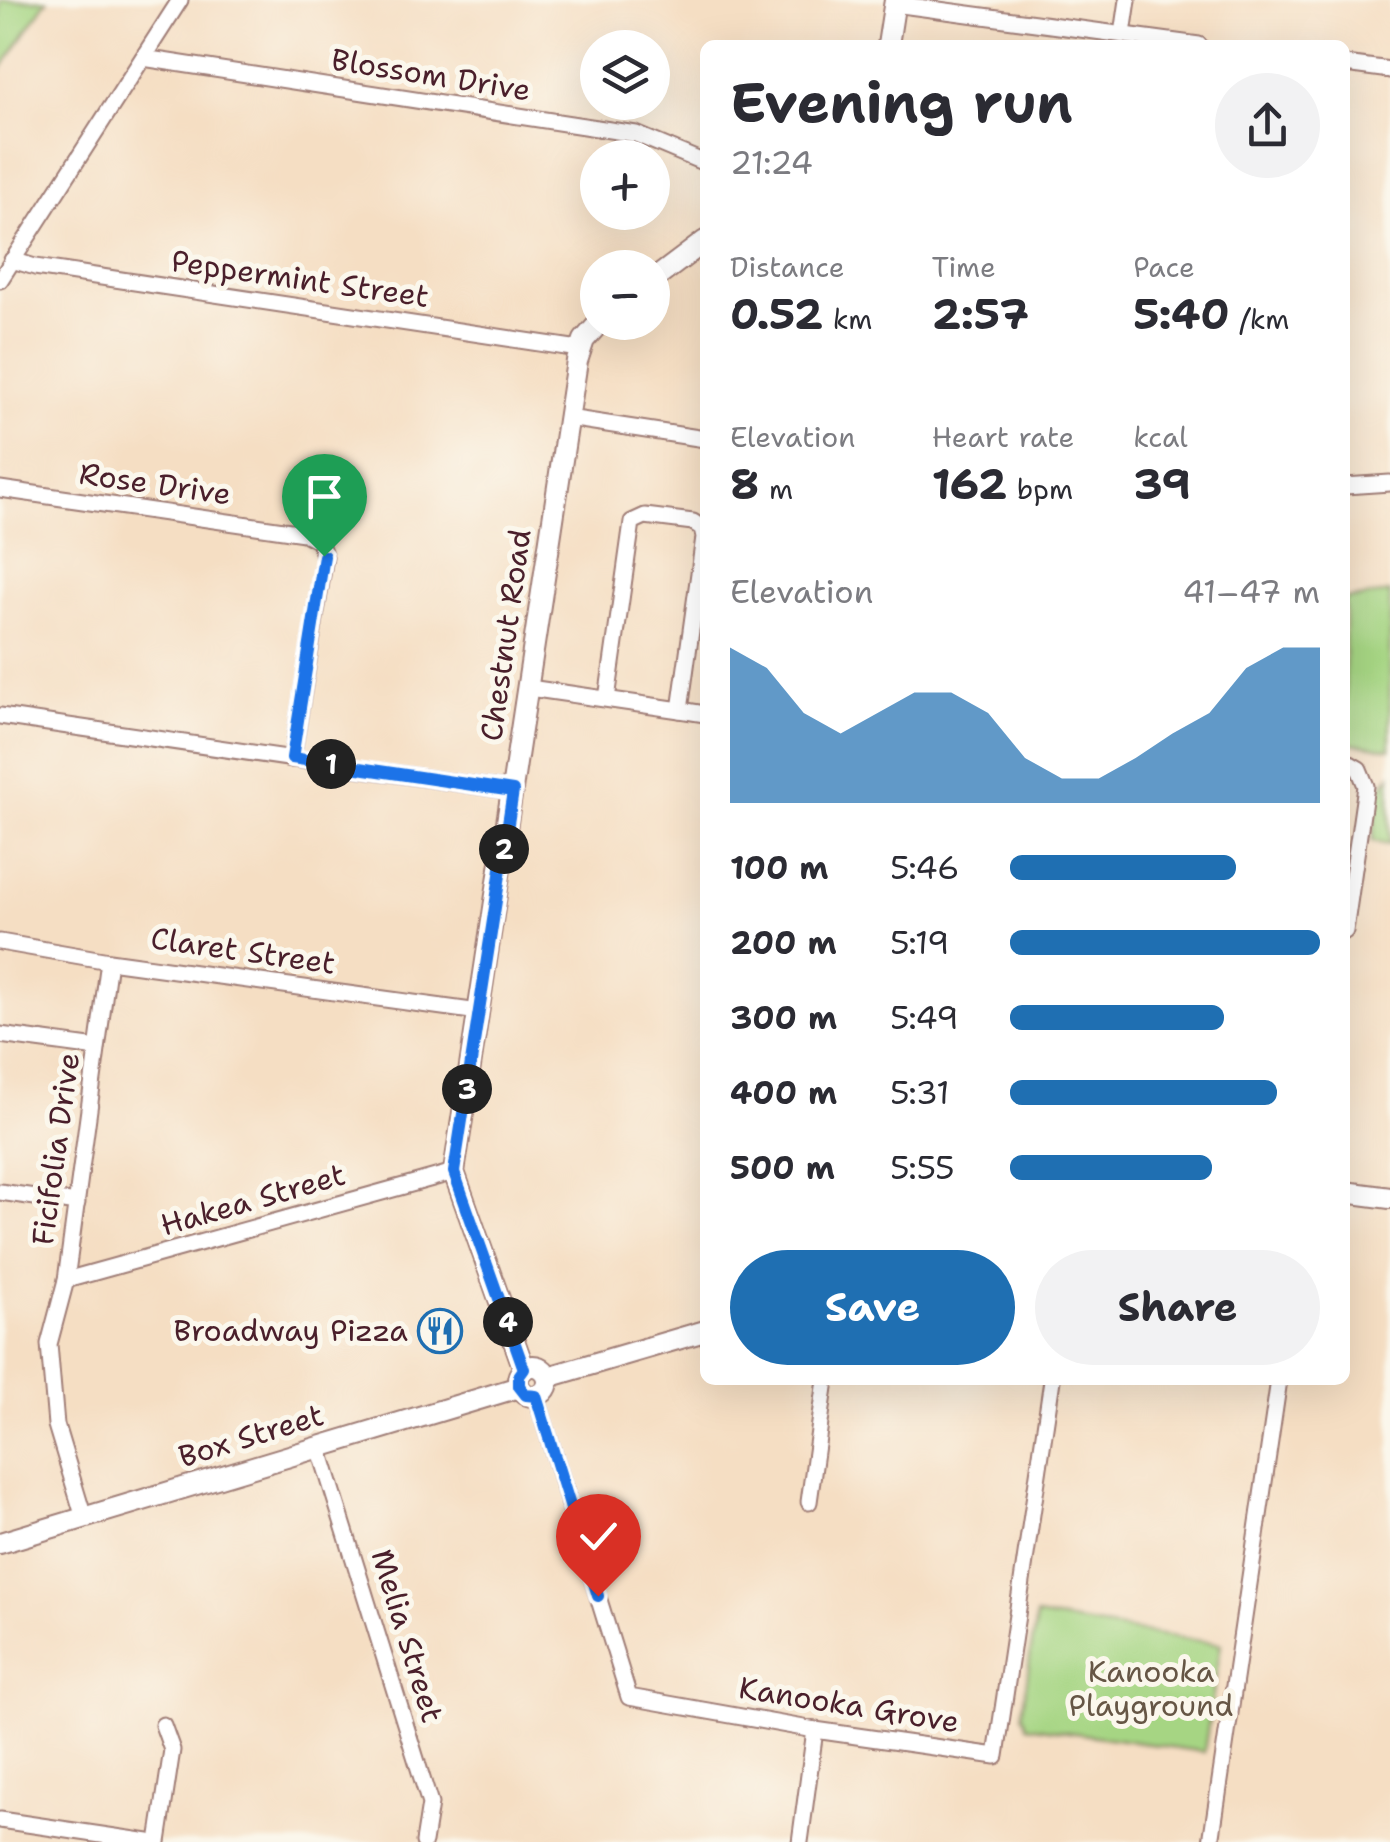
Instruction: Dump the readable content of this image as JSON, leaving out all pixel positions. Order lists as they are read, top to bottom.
{
  "streets": {
    "street": [
      "Blossom Drive",
      "Peppermint Street",
      "Rose Drive",
      "Chestnut Road",
      "Claret Street",
      "Ficifolia Drive",
      "Hakea Street",
      "Box Street",
      "Melia Street",
      "Kanooka Grove"
    ]
  },
  "crossings": [
    ["Peppermint Street", "Chestnut Road"],
    ["Chestnut Road", "Claret Street"],
    ["Chestnut Road", "Hakea Street"],
    ["Chestnut Road", "Box Street"],
    ["Chestnut Road", "Kanooka Grove"],
    ["Claret Street", "Ficifolia Drive"],
    ["Ficifolia Drive", "Hakea Street"],
    ["Ficifolia Drive", "Box Street"],
    ["Box Street", "Melia Street"],
    ["Box Street", "Kanooka Grove"]
  ],
  "parks": ["Kanooka Playground"],
  "places": {
    "restaurant": ["Broadway Pizza"]
  },
  "page": {
    "map_buttons": ["+", "−"],
    "heading": ["Evening run", "21:24"],
    "stats": [
      ["Distance", "0.52 km"],
      ["Time", "2:57"],
      ["Pace", "5:40 /km"],
      ["Elevation", "8 m"],
      ["Heart rate", "162 bpm"],
      ["kcal", "39"]
    ],
    "chart": ["Elevation", "41–47 m"],
    "pins": [
      "1",
      "2",
      "3",
      "4"
    ],
    "list": [
      {
        "name": "100 m",
        "note": "5:46"
      },
      {
        "name": "200 m",
        "note": "5:19"
      },
      {
        "name": "300 m",
        "note": "5:49"
      },
      {
        "name": "400 m",
        "note": "5:31"
      },
      {
        "name": "500 m",
        "note": "5:55"
      }
    ],
    "buttons": ["Save", "Share"]
  }
}
